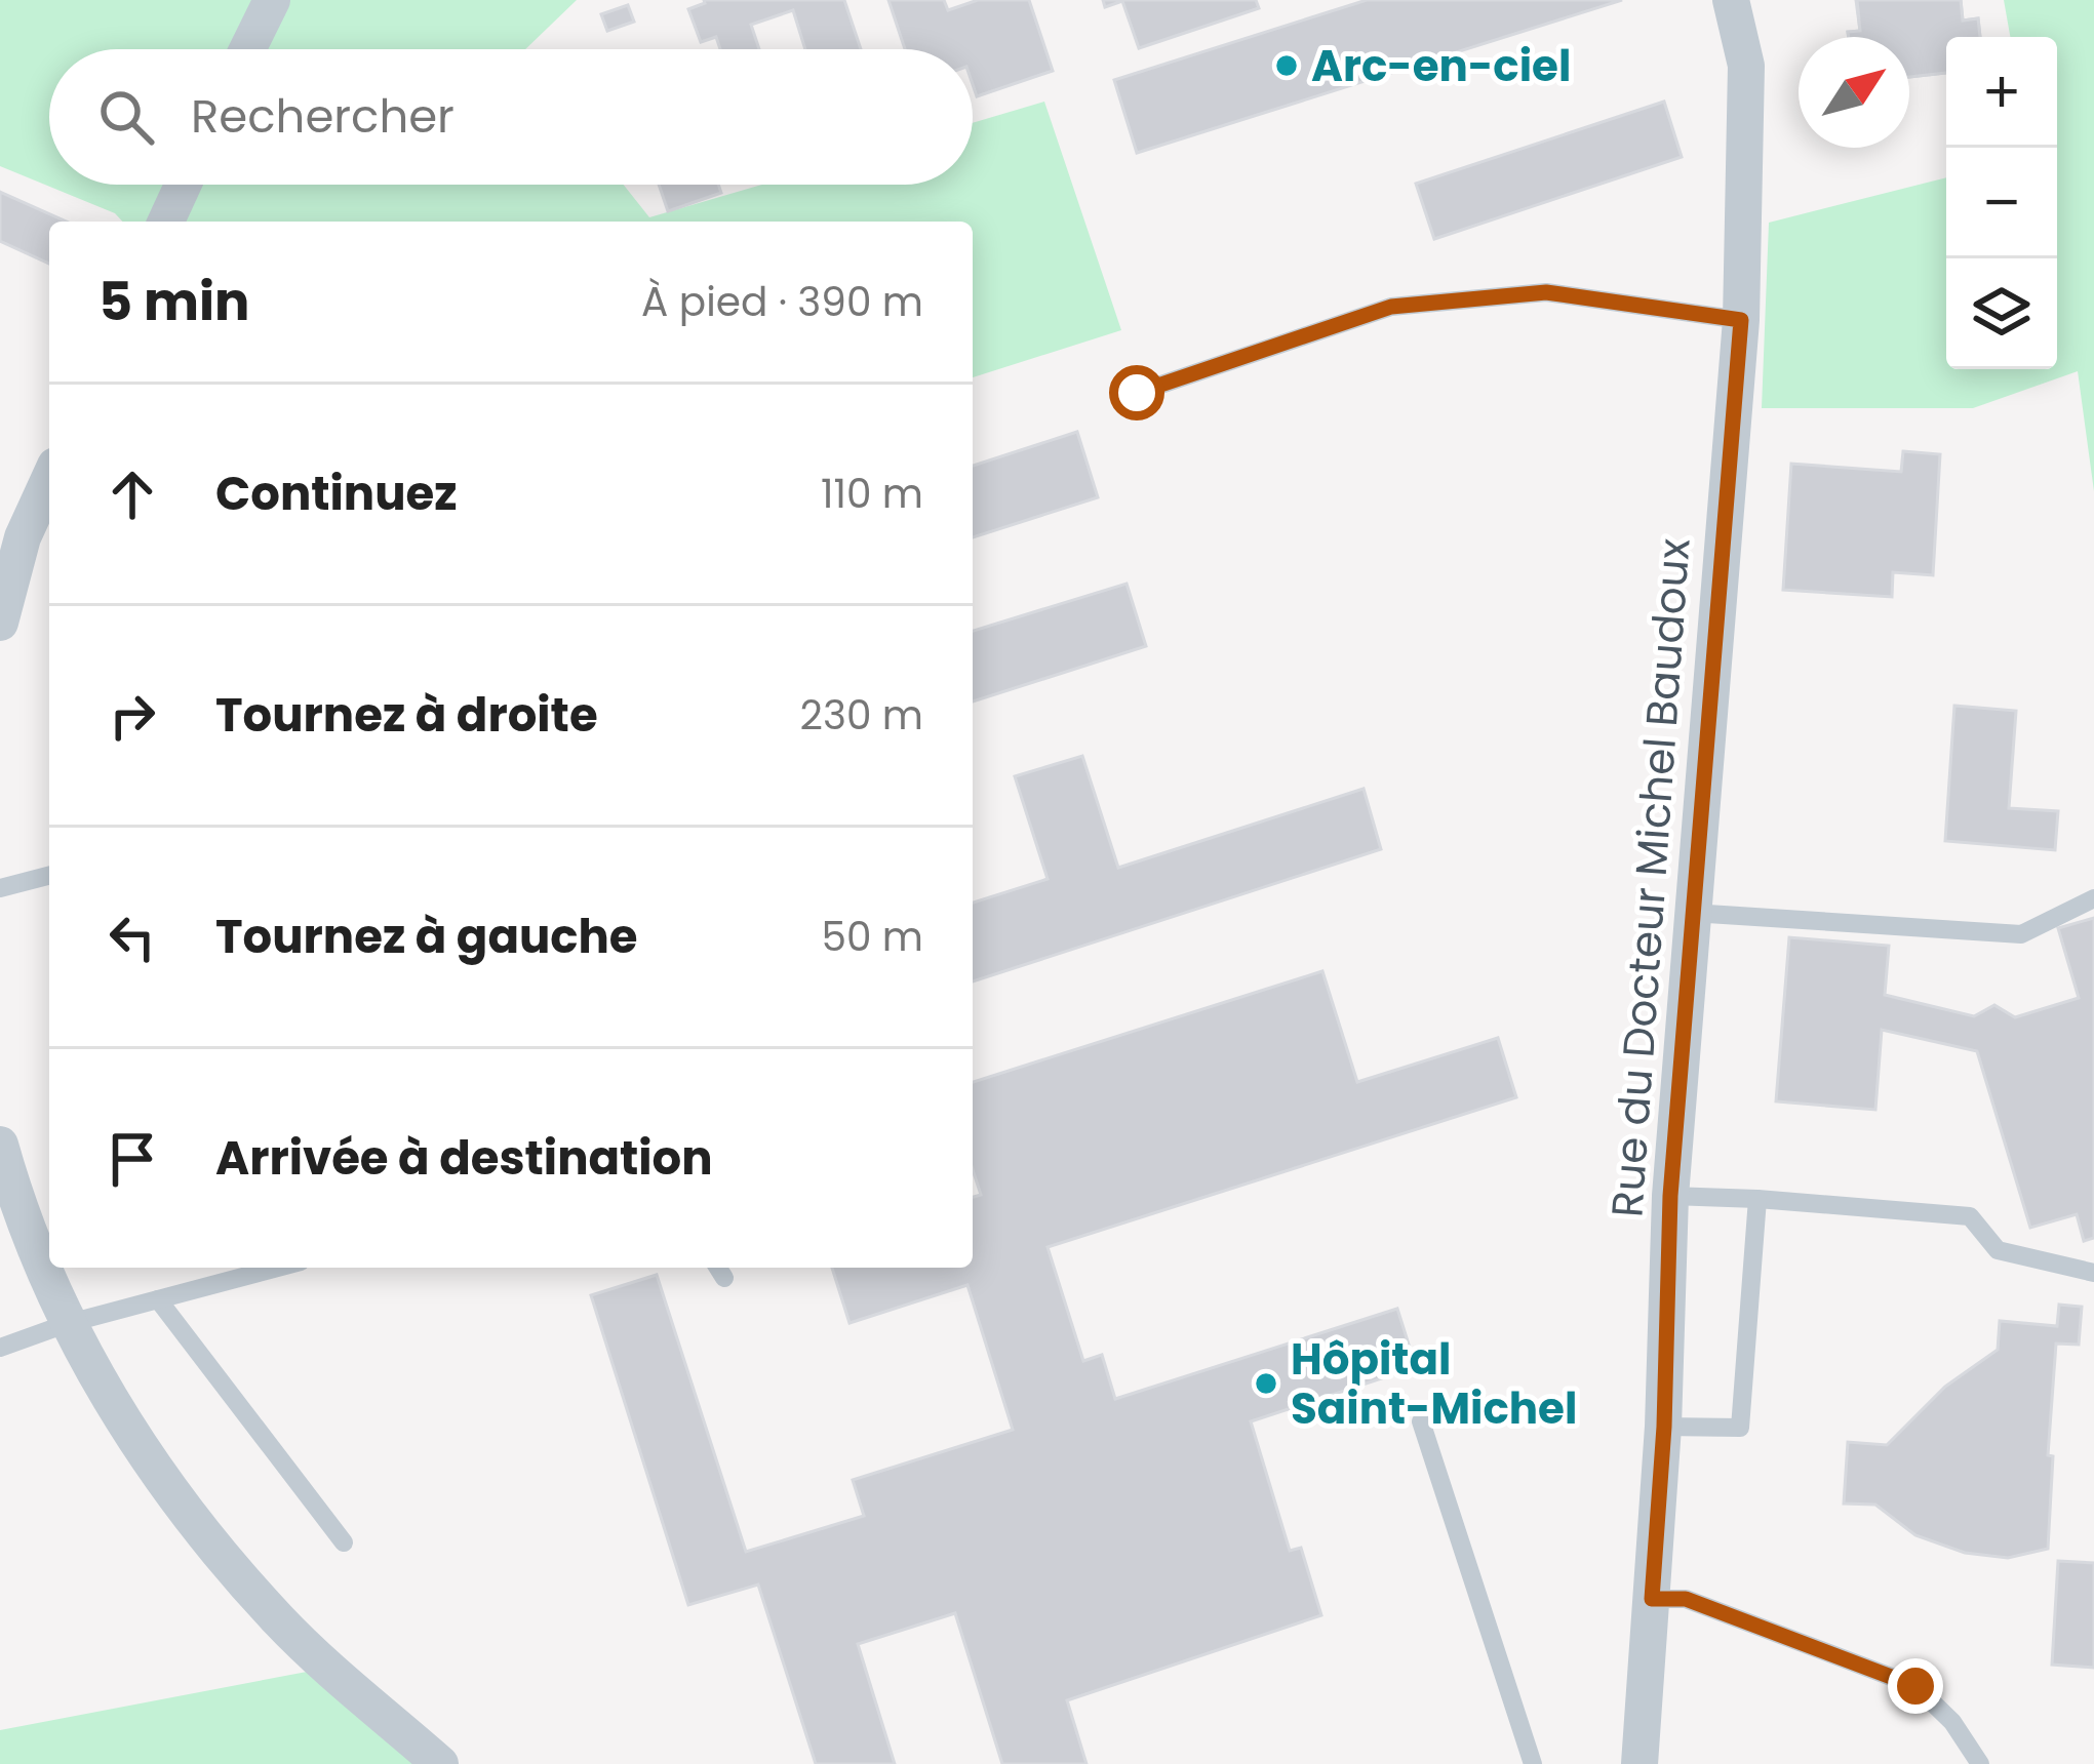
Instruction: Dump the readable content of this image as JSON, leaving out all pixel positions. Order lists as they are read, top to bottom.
{
  "streets": {
    "street": ["Rue du Docteur Michel Baudoux"]
  },
  "places": ["Arc-en-ciel", "Hôpital Saint-Michel"],
  "north": "top right",
  "page": {
    "map_buttons": ["+", "−"],
    "search": "Rechercher",
    "heading": ["5 min", "À pied · 390 m"],
    "list": [
      ["Continuez", "110 m"],
      ["Tournez à droite", "230 m"],
      ["Tournez à gauche", "50 m"],
      "Arrivée à destination"
    ]
  }
}
